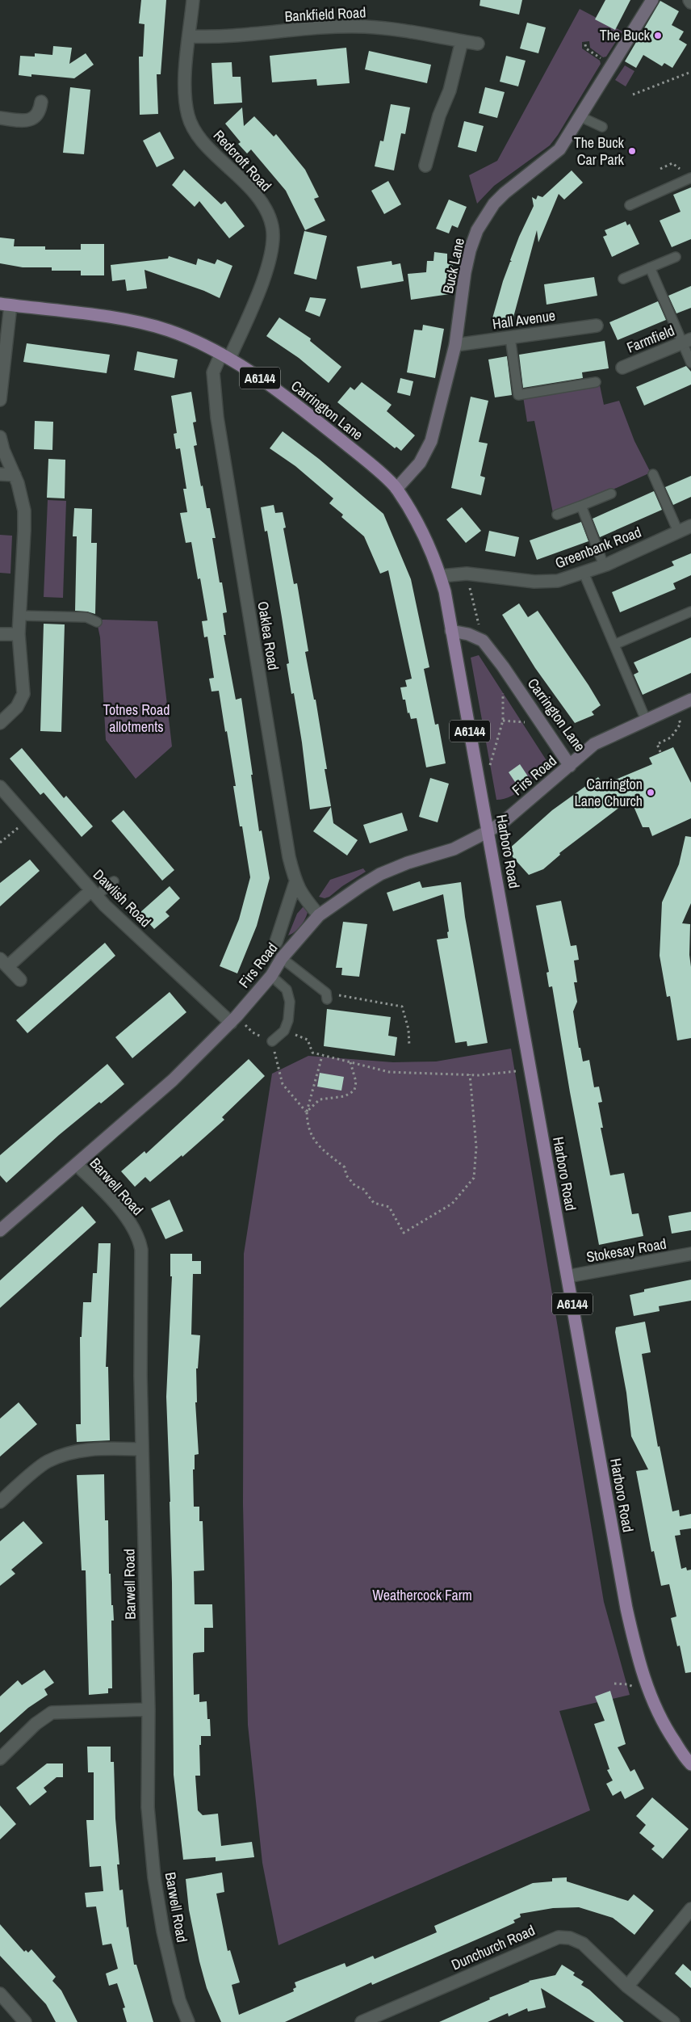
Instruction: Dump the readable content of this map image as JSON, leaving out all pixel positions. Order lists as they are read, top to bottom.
{
  "streets": {
    "main road": ["A6144", "Carrington Lane", "Harboro Road"],
    "street": [
      "Bankfield Road",
      "Redcroft Road",
      "Buck Lane",
      "Hall Avenue",
      "Farmfield",
      "Greenbank Road",
      "Oaklea Road",
      "Firs Road",
      "Dawlish Road",
      "Barwell Road",
      "Stokesay Road",
      "Dunchurch Road"
    ]
  },
  "crossings": [
    ["Bankfield Road", "Redcroft Road"],
    ["Redcroft Road", "Carrington Lane"],
    ["Redcroft Road", "Oaklea Road"],
    ["Buck Lane", "Hall Avenue"],
    ["Buck Lane", "Carrington Lane"],
    ["Carrington Lane", "Greenbank Road"],
    ["Carrington Lane", "Oaklea Road"],
    ["Carrington Lane", "Firs Road"],
    ["Carrington Lane", "Harboro Road"],
    ["Greenbank Road", "Harboro Road"],
    ["Oaklea Road", "Firs Road"],
    ["Firs Road", "Harboro Road"],
    ["Firs Road", "Dawlish Road"],
    ["Firs Road", "Barwell Road"],
    ["Harboro Road", "Stokesay Road"]
  ],
  "parks": ["Totnes Road allotments", "Weathercock Farm"],
  "places": ["The Buck", "The Buck Car Park", "Carrington Lane Church"]
}
